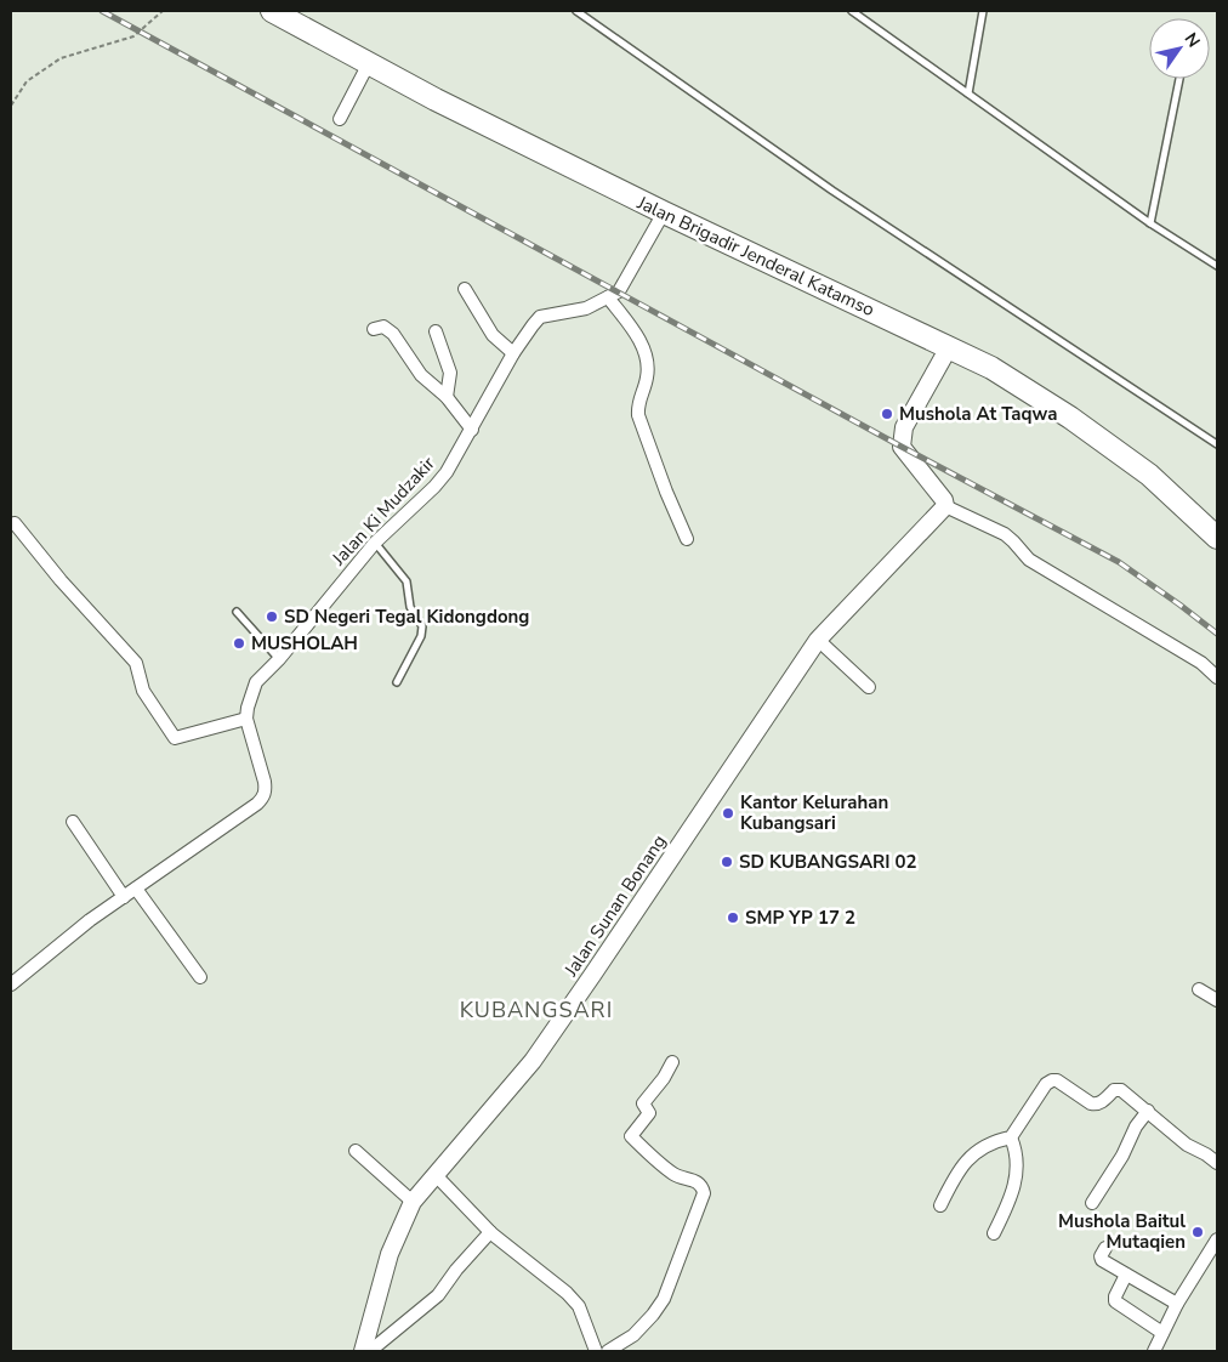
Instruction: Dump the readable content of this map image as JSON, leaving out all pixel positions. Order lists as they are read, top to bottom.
{
  "streets": {
    "highway": ["Jalan Brigadir Jenderal Katamso"],
    "street": ["Jalan Ki Mudzakir", "Jalan Sunan Bonang"]
  },
  "crossings": [
    ["Jalan Brigadir Jenderal Katamso", "Jalan Ki Mudzakir"]
  ],
  "districts": ["KUBANGSARI"],
  "places": [
    "Mushola At Taqwa",
    "SD Negeri Tegal Kidongdong",
    "MUSHOLAH",
    "Kantor Kelurahan Kubangsari",
    "SD KUBANGSARI 02",
    "SMP YP 17 2",
    "Mushola Baitul Mutaqien"
  ],
  "north": "top right"
}
